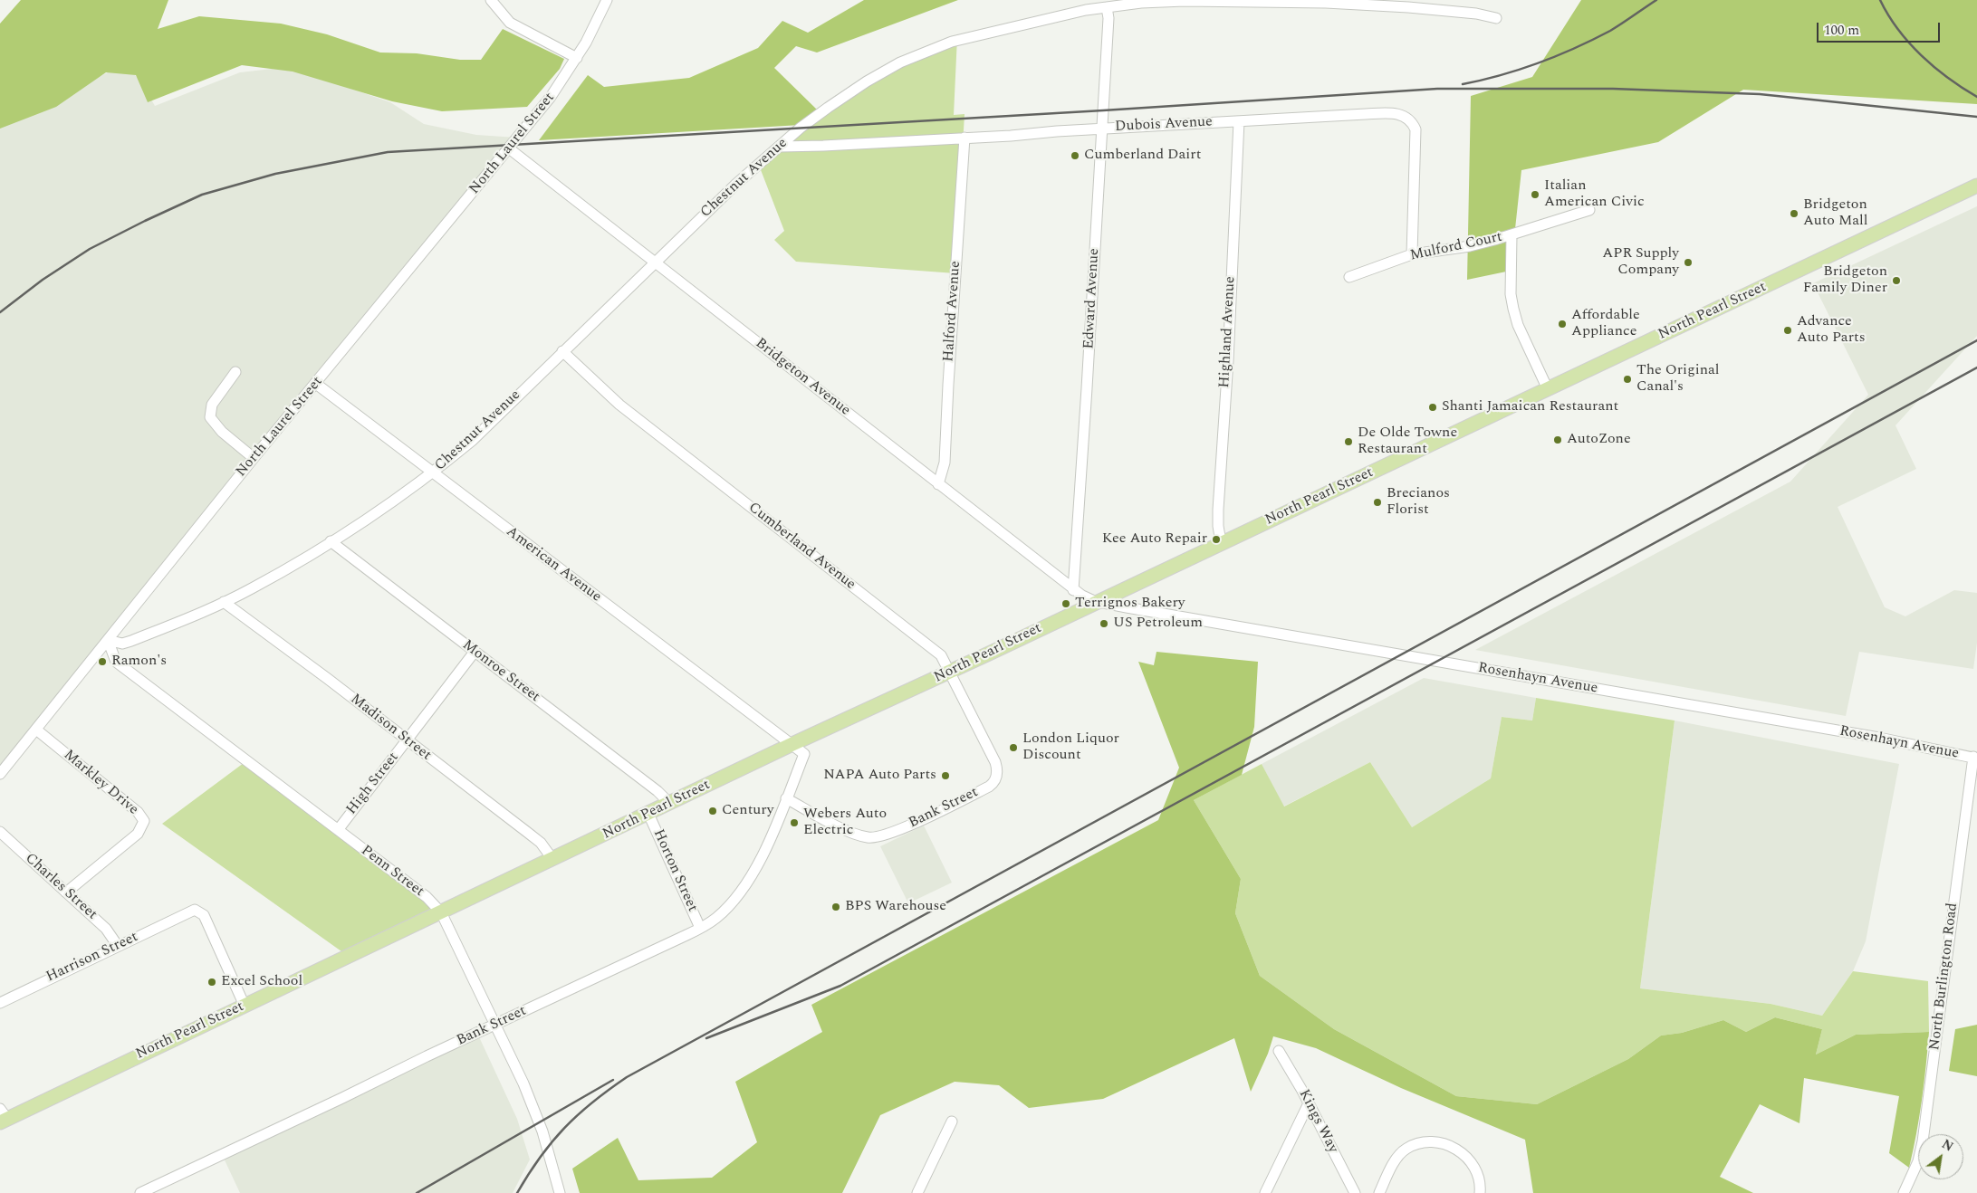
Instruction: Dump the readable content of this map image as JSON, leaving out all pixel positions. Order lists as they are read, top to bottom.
{
  "streets": {
    "main road": ["North Pearl Street"],
    "street": [
      "Dubois Avenue",
      "North Laurel Street",
      "Chestnut Avenue",
      "Mulford Court",
      "Edward Avenue",
      "Halford Avenue",
      "Highland Avenue",
      "Bridgeton Avenue",
      "Cumberland Avenue",
      "American Avenue",
      "Monroe Street",
      "Rosenhayn Avenue",
      "Madison Street",
      "Markley Drive",
      "High Street",
      "Bank Street",
      "Horton Street",
      "Penn Street",
      "Charles Street",
      "Harrison Street",
      "North Burlington Road",
      "Kings Way"
    ]
  },
  "crossings": [
    ["Dubois Avenue", "Chestnut Avenue"],
    ["Dubois Avenue", "Mulford Court"],
    ["Dubois Avenue", "Edward Avenue"],
    ["Dubois Avenue", "Halford Avenue"],
    ["Dubois Avenue", "Highland Avenue"],
    ["North Laurel Street", "Chestnut Avenue"],
    ["North Laurel Street", "Bridgeton Avenue"],
    ["North Laurel Street", "American Avenue"],
    ["North Laurel Street", "Markley Drive"],
    ["North Laurel Street", "Penn Street"],
    ["Chestnut Avenue", "Edward Avenue"],
    ["Chestnut Avenue", "Bridgeton Avenue"],
    ["Chestnut Avenue", "Cumberland Avenue"],
    ["Chestnut Avenue", "American Avenue"],
    ["Chestnut Avenue", "Monroe Street"],
    ["Chestnut Avenue", "Madison Street"],
    ["Chestnut Avenue", "Penn Street"],
    ["Edward Avenue", "Bridgeton Avenue"],
    ["Halford Avenue", "Bridgeton Avenue"],
    ["North Pearl Street", "Highland Avenue"],
    ["North Pearl Street", "Bridgeton Avenue"],
    ["North Pearl Street", "Cumberland Avenue"],
    ["North Pearl Street", "American Avenue"],
    ["North Pearl Street", "Monroe Street"],
    ["North Pearl Street", "Rosenhayn Avenue"],
    ["North Pearl Street", "Madison Street"],
    ["North Pearl Street", "Bank Street"],
    ["North Pearl Street", "Horton Street"],
    ["North Pearl Street", "Penn Street"],
    ["North Pearl Street", "Harrison Street"],
    ["Bridgeton Avenue", "Rosenhayn Avenue"],
    ["Cumberland Avenue", "Bank Street"],
    ["American Avenue", "Bank Street"],
    ["Monroe Street", "High Street"],
    ["Rosenhayn Avenue", "North Burlington Road"],
    ["Madison Street", "High Street"],
    ["Markley Drive", "Charles Street"],
    ["High Street", "Penn Street"],
    ["Bank Street", "Horton Street"],
    ["Bank Street", "Penn Street"],
    ["Charles Street", "Harrison Street"]
  ],
  "places": [
    "Cumberland Dairt",
    "Italian American Civic",
    "Bridgeton Auto Mall",
    "APR Supply Company",
    "Bridgeton Family Diner",
    "Affordable Appliance",
    "Advance Auto Parts",
    "The Original Canal's",
    "Shanti Jamaican Restaurant",
    "AutoZone",
    "De Olde Towne Restaurant",
    "Brecianos Florist",
    "Kee Auto Repair",
    "Terrignos Bakery",
    "US Petroleum",
    "Ramon's",
    "London Liquor Discount",
    "NAPA Auto Parts",
    "Century",
    "Webers Auto Electric",
    "BPS Warehouse",
    "Excel School"
  ],
  "scale_bar": "100 m",
  "north": "top right"
}
